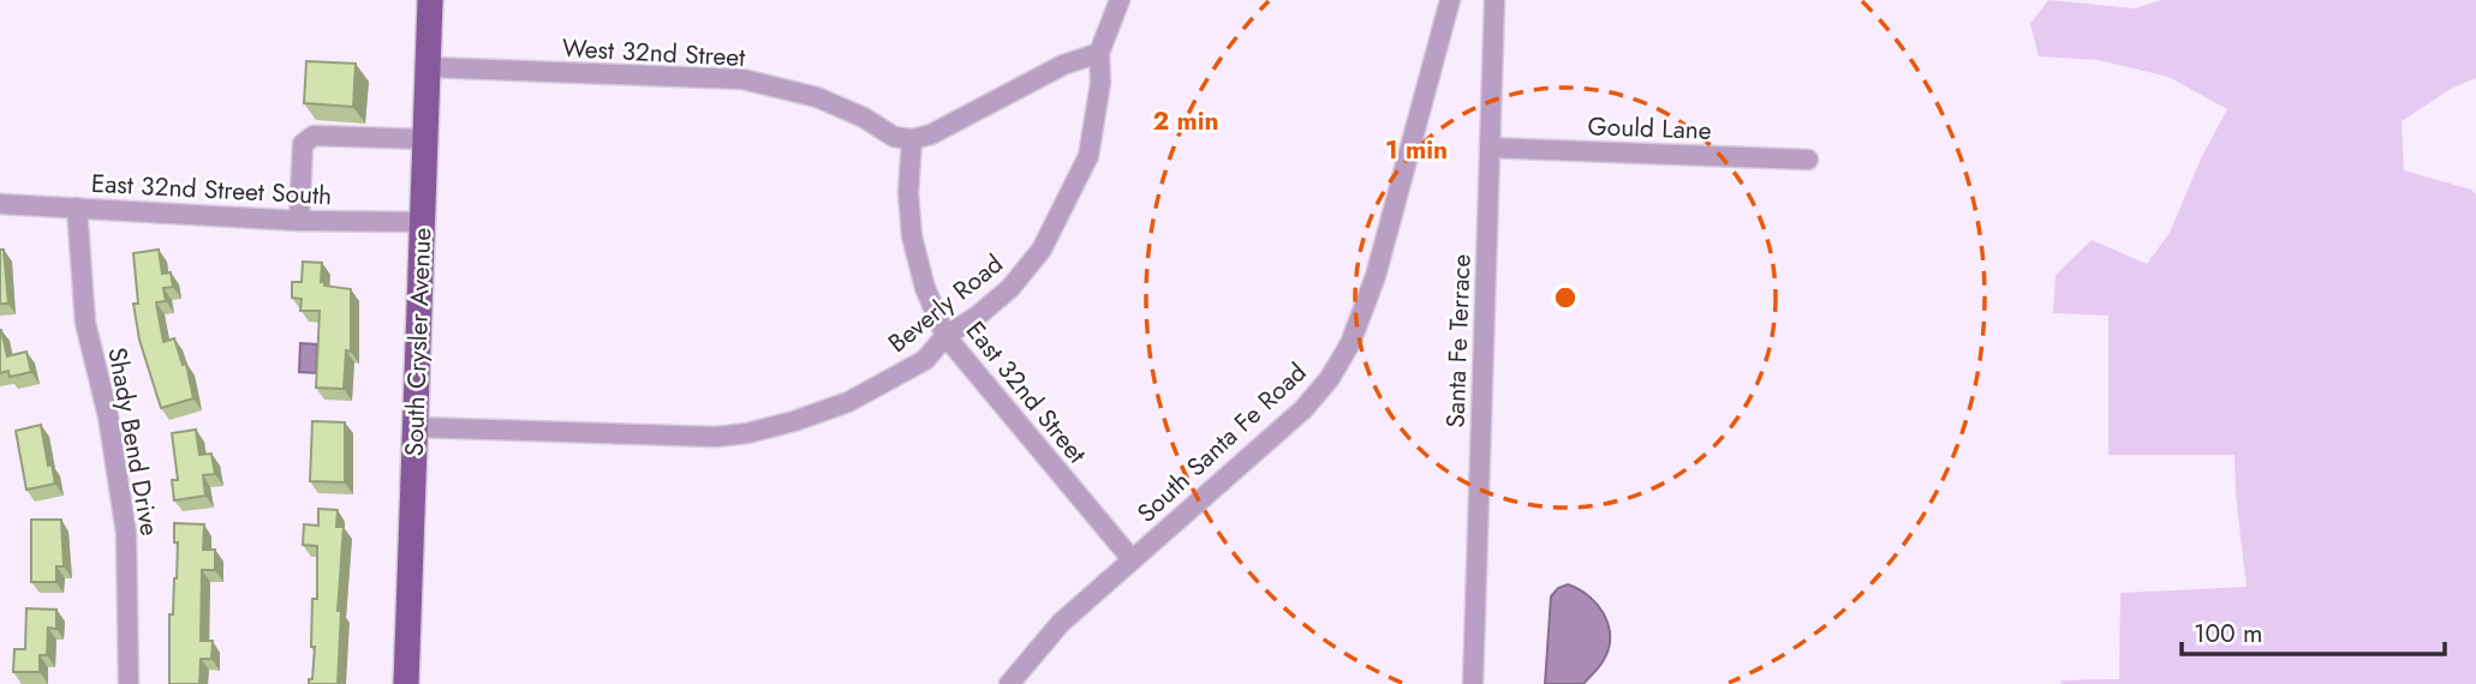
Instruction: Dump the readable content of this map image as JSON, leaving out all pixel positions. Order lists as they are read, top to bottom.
{
  "streets": {
    "main road": ["South Crysler Avenue"],
    "street": [
      "West 32nd Street",
      "Gould Lane",
      "East 32nd Street South",
      "Beverly Road",
      "Santa Fe Terrace",
      "East 32nd Street",
      "Shady Bend Drive",
      "South Santa Fe Road"
    ]
  },
  "crossings": [
    ["West 32nd Street", "South Crysler Avenue"],
    ["West 32nd Street", "East 32nd Street"],
    ["Gould Lane", "Santa Fe Terrace"],
    ["East 32nd Street South", "South Crysler Avenue"],
    ["East 32nd Street South", "Shady Bend Drive"],
    ["Beverly Road", "South Crysler Avenue"],
    ["Beverly Road", "East 32nd Street"],
    ["East 32nd Street", "South Santa Fe Road"]
  ],
  "scale_bar": "100 m",
  "rings": ["2 min", "1 min"]
}
